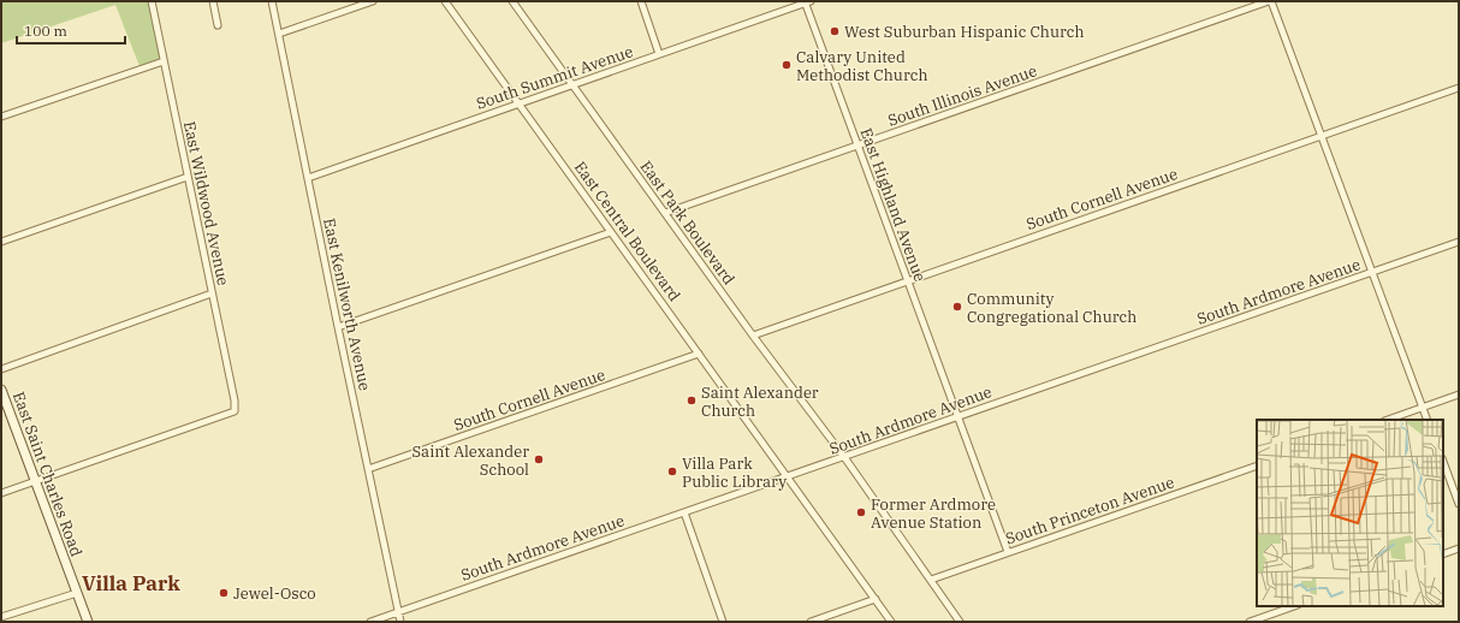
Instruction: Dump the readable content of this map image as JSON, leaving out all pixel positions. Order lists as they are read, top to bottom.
{
  "streets": {
    "main road": ["East Saint Charles Road"],
    "street": [
      "South Summit Avenue",
      "South Illinois Avenue",
      "South Cornell Avenue",
      "East Wildwood Avenue",
      "East Highland Avenue",
      "East Park Boulevard",
      "East Central Boulevard",
      "South Ardmore Avenue",
      "East Kenilworth Avenue",
      "South Princeton Avenue"
    ]
  },
  "crossings": [
    ["South Summit Avenue", "East Highland Avenue"],
    ["South Summit Avenue", "East Park Boulevard"],
    ["South Summit Avenue", "East Central Boulevard"],
    ["South Summit Avenue", "East Kenilworth Avenue"],
    ["South Illinois Avenue", "East Highland Avenue"],
    ["South Illinois Avenue", "East Park Boulevard"],
    ["South Cornell Avenue", "East Highland Avenue"],
    ["South Cornell Avenue", "East Park Boulevard"],
    ["South Cornell Avenue", "East Central Boulevard"],
    ["South Cornell Avenue", "East Kenilworth Avenue"],
    ["East Wildwood Avenue", "East Saint Charles Road"],
    ["East Highland Avenue", "South Ardmore Avenue"],
    ["East Highland Avenue", "South Princeton Avenue"],
    ["East Park Boulevard", "South Ardmore Avenue"],
    ["East Park Boulevard", "South Princeton Avenue"],
    ["East Central Boulevard", "South Ardmore Avenue"],
    ["South Ardmore Avenue", "East Kenilworth Avenue"]
  ],
  "districts": ["Villa Park"],
  "places": [
    "West Suburban Hispanic Church",
    "Calvary United Methodist Church",
    "Community Congregational Church",
    "Saint Alexander Church",
    "Saint Alexander School",
    "Villa Park Public Library",
    "Former Ardmore Avenue Station",
    "Jewel-Osco"
  ],
  "scale_bar": "100 m"
}
